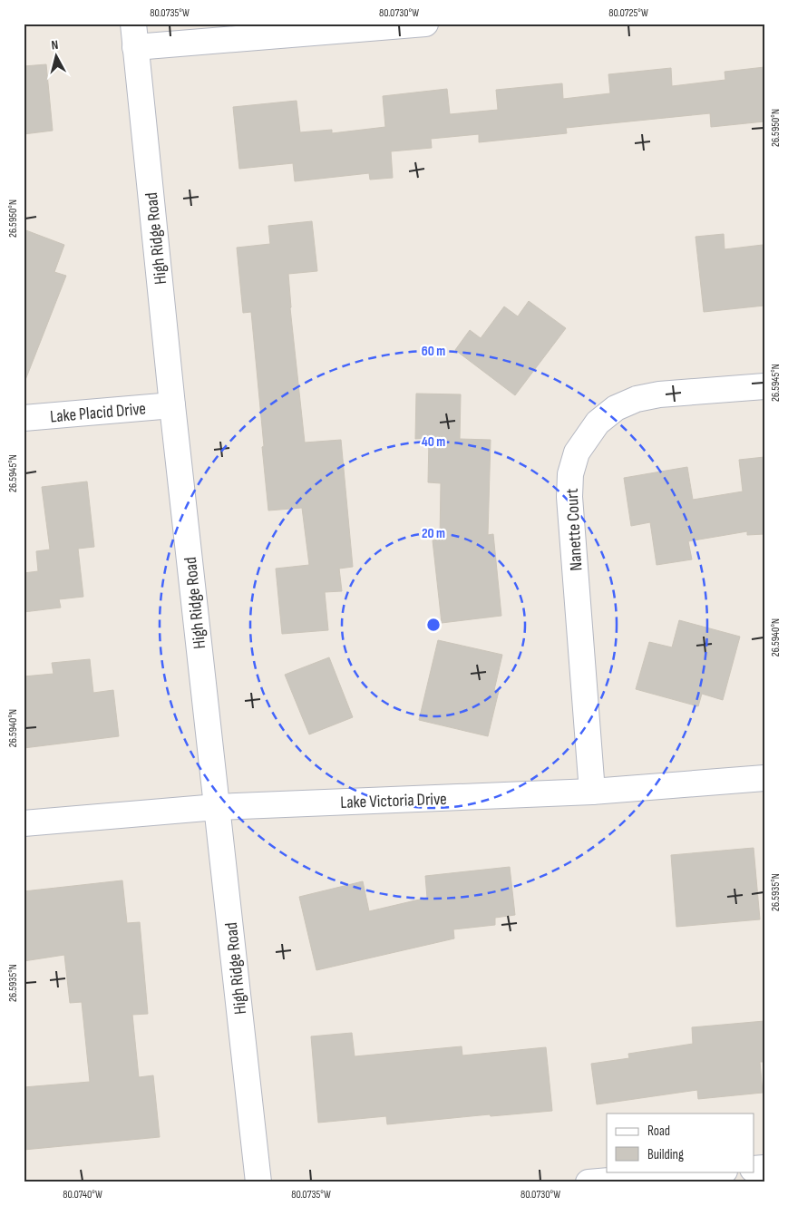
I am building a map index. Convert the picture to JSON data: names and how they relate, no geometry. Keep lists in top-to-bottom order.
{
  "streets": {
    "street": [
      "High Ridge Road",
      "Lake Placid Drive",
      "Nanette Court",
      "Lake Victoria Drive"
    ]
  },
  "crossings": [
    ["High Ridge Road", "Lake Placid Drive"],
    ["High Ridge Road", "Lake Victoria Drive"],
    ["Nanette Court", "Lake Victoria Drive"]
  ],
  "legend": ["Road", "Building"],
  "north": "top",
  "coordinates": [
    "80.0735°W",
    "80.0730°W",
    "80.0725°W",
    "26.5950°N",
    "26.5945°N",
    "26.5940°N",
    "26.5935°N",
    "80.0740°W"
  ],
  "rings": ["60 m", "40 m", "20 m"]
}
